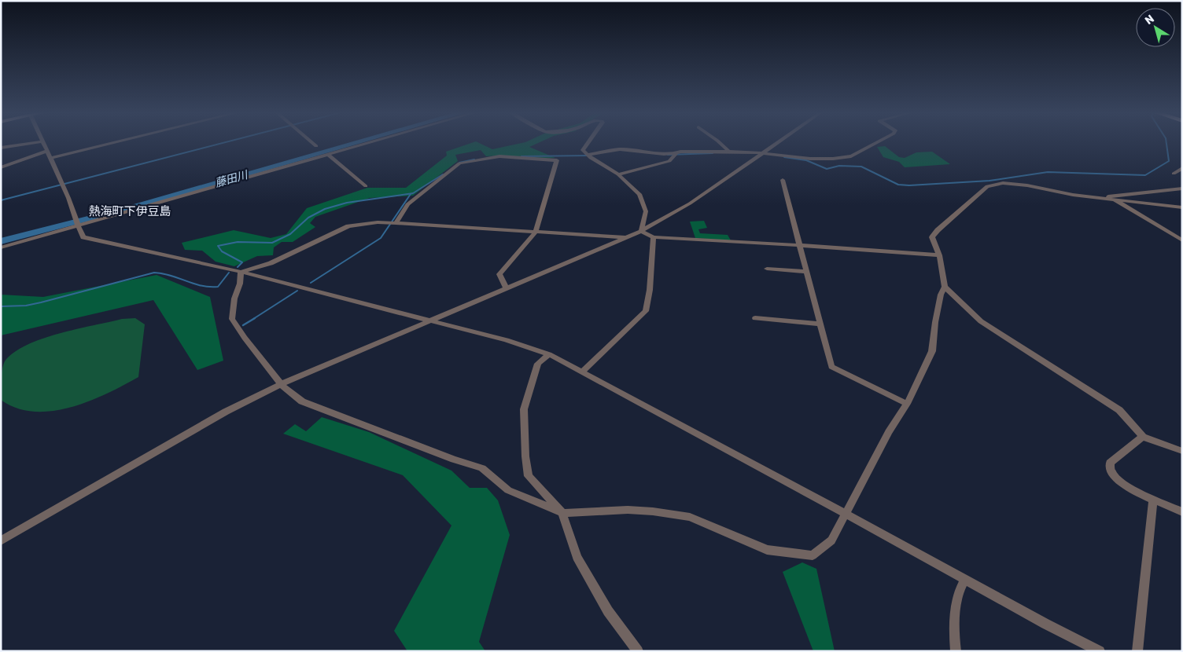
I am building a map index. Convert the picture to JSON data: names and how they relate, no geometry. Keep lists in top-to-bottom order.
{
  "districts": ["熱海町下伊豆島"],
  "water": ["藤田川"],
  "north": "top left"
}
